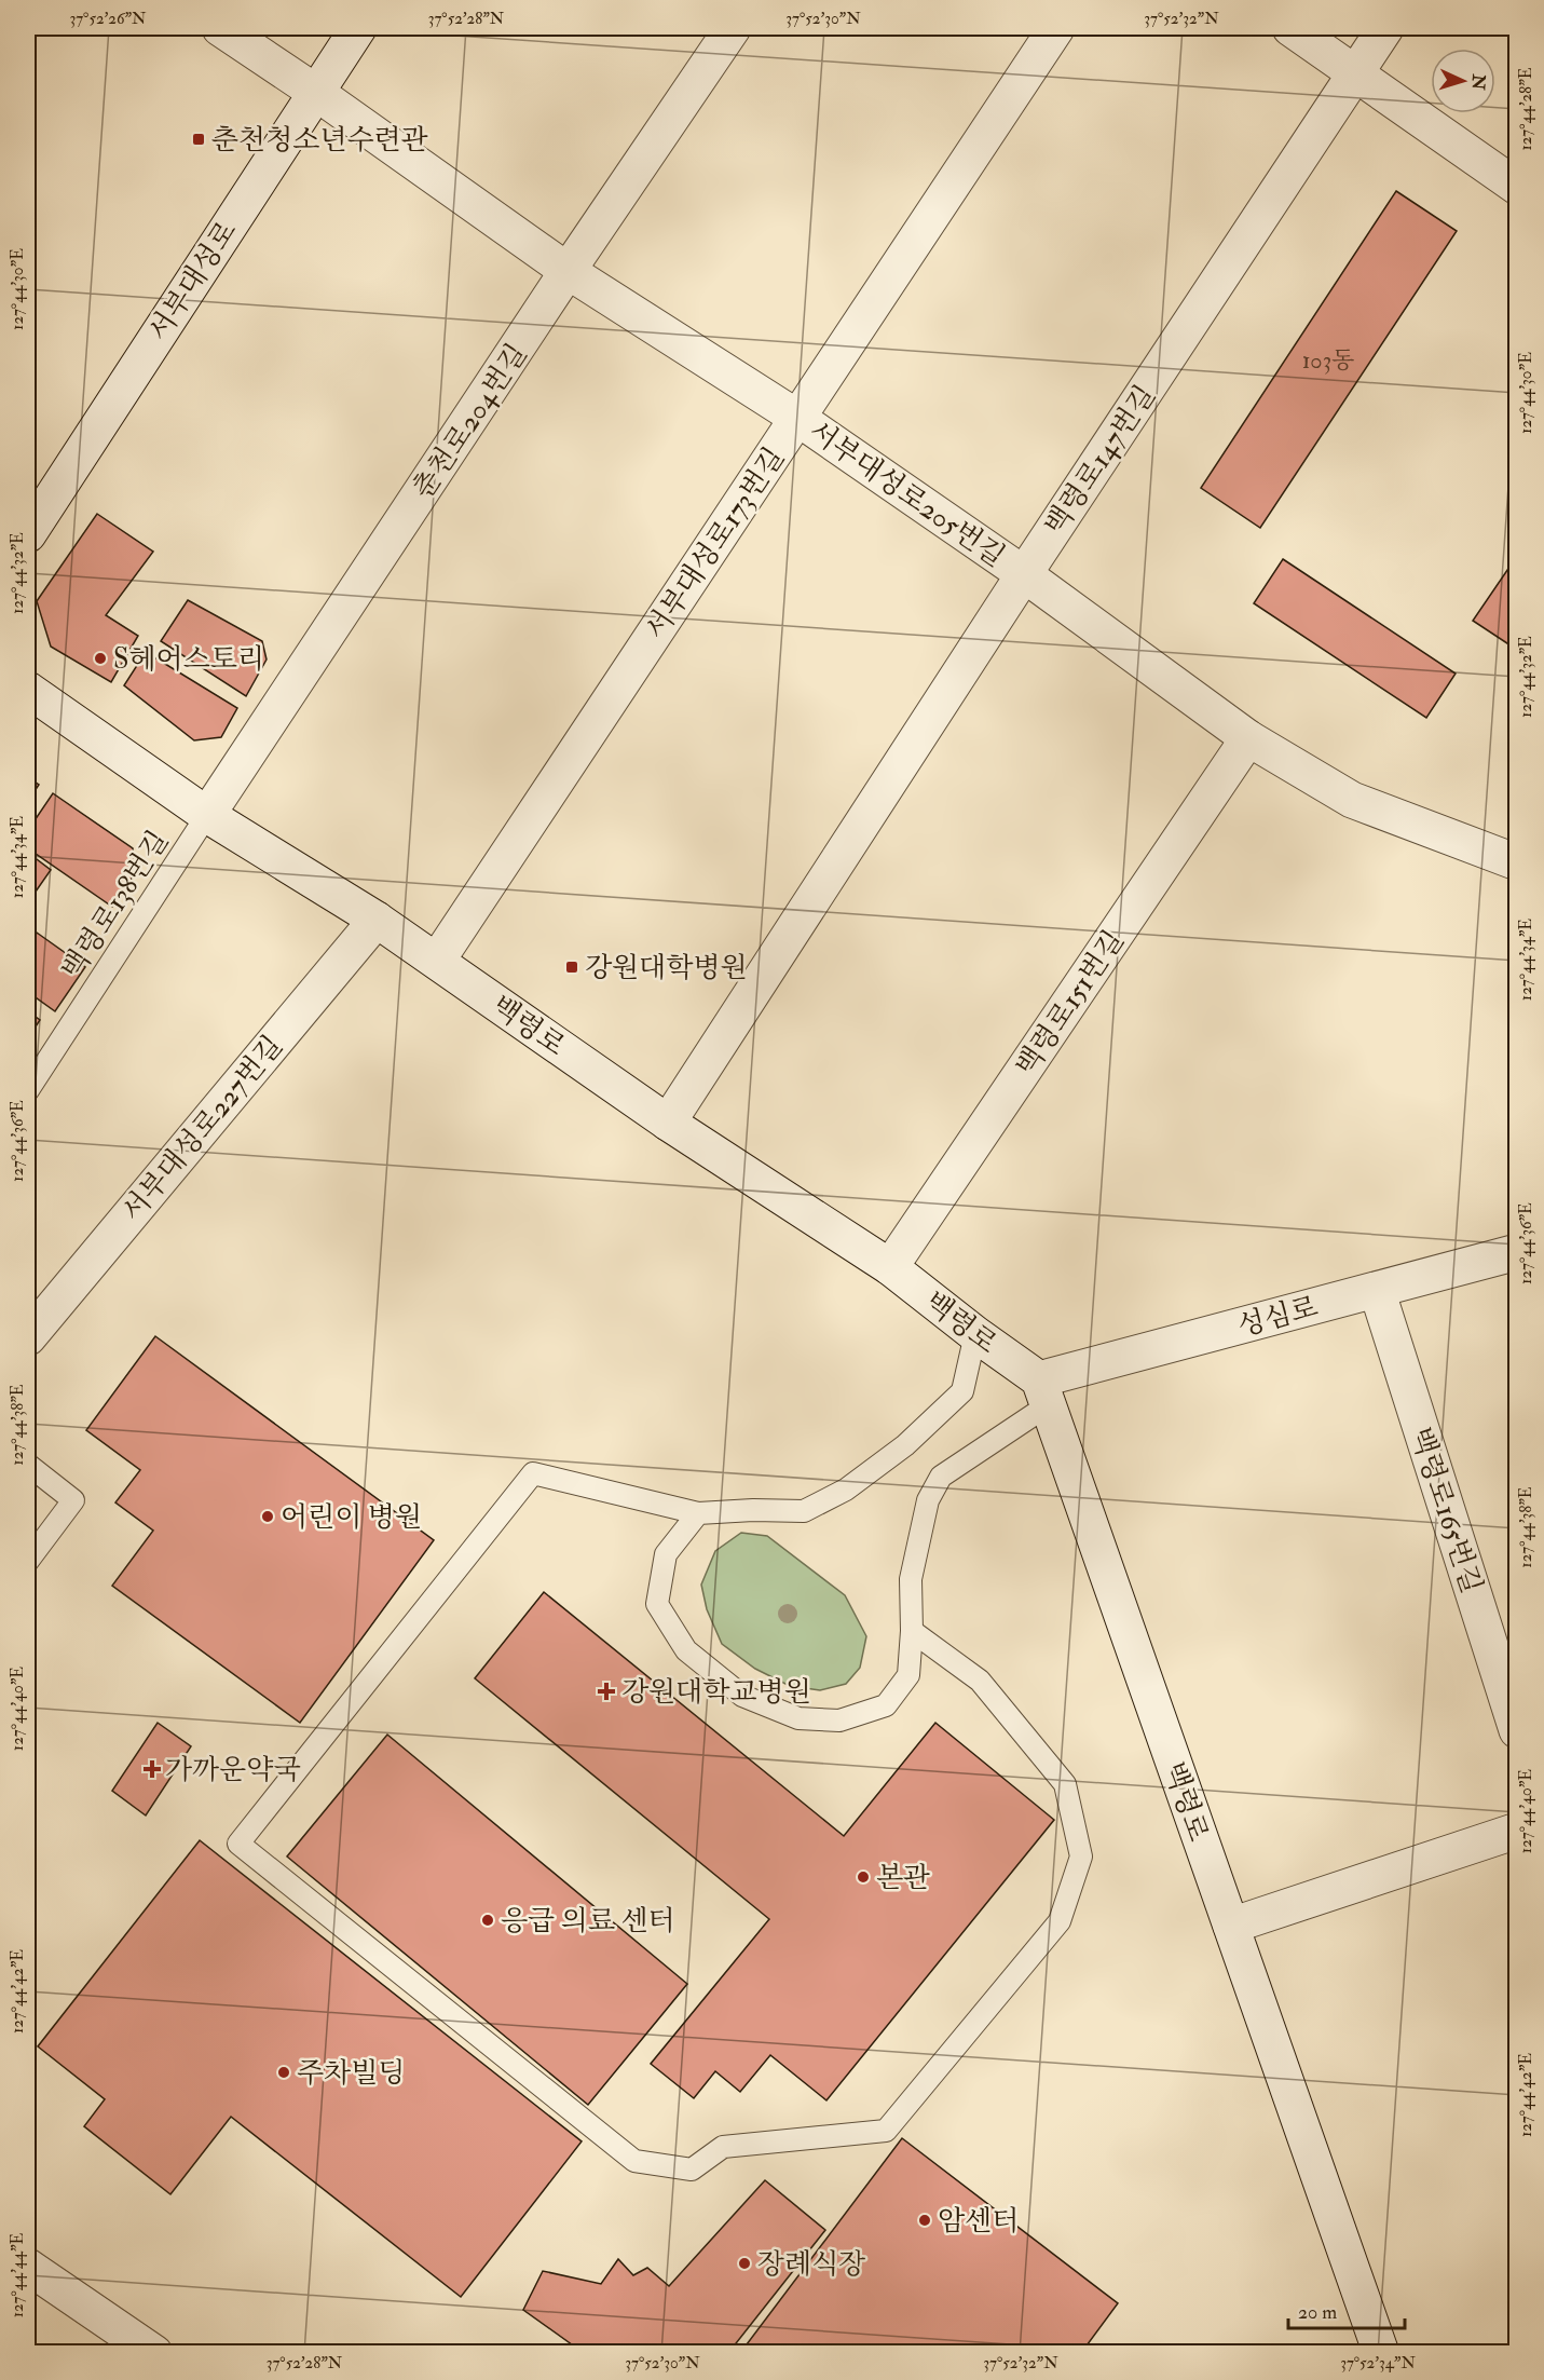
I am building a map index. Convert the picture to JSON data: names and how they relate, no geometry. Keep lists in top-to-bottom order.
{
  "streets": {
    "street": [
      "서부대성로",
      "춘천로204번길",
      "백령로147번길",
      "서부대성로205번길",
      "서부대성로173번길",
      "백령로151번길",
      "백령로",
      "서부대성로227번길",
      "성심로",
      "백령로165번길"
    ],
    "lane": ["백령로138번길"]
  },
  "crossings": [
    ["서부대성로", "서부대성로205번길"],
    ["춘천로204번길", "서부대성로205번길"],
    ["춘천로204번길", "백령로138번길"],
    ["춘천로204번길", "백령로"],
    ["백령로147번길", "서부대성로205번길"],
    ["백령로147번길", "백령로"],
    ["서부대성로205번길", "서부대성로173번길"],
    ["서부대성로205번길", "백령로151번길"],
    ["서부대성로173번길", "백령로"],
    ["백령로138번길", "백령로"],
    ["백령로151번길", "백령로"],
    ["백령로", "서부대성로227번길"],
    ["백령로", "성심로"],
    ["성심로", "백령로165번길"]
  ],
  "places": {
    "transit": ["춘천청소년수련관", "강원대학병원"],
    "other": [
      "S헤어스토리",
      "어린이 병원",
      "본관",
      "응급 의료 센터",
      "주차빌딩",
      "암센터",
      "장례식장"
    ],
    "health": ["강원대학교병원", "가까운약국"]
  },
  "house_numbers": ["103동"],
  "scale_bar": "20 m",
  "north": "right",
  "coordinates": [
    "37°52'26\"N",
    "37°52'28\"N",
    "37°52'30\"N",
    "37°52'32\"N",
    "127°44'28\"E",
    "127°44'30\"E",
    "127°44'32\"E",
    "127°44'34\"E",
    "127°44'36\"E",
    "127°44'38\"E",
    "127°44'40\"E",
    "127°44'42\"E",
    "127°44'44\"E",
    "37°52'34\"N"
  ]
}
